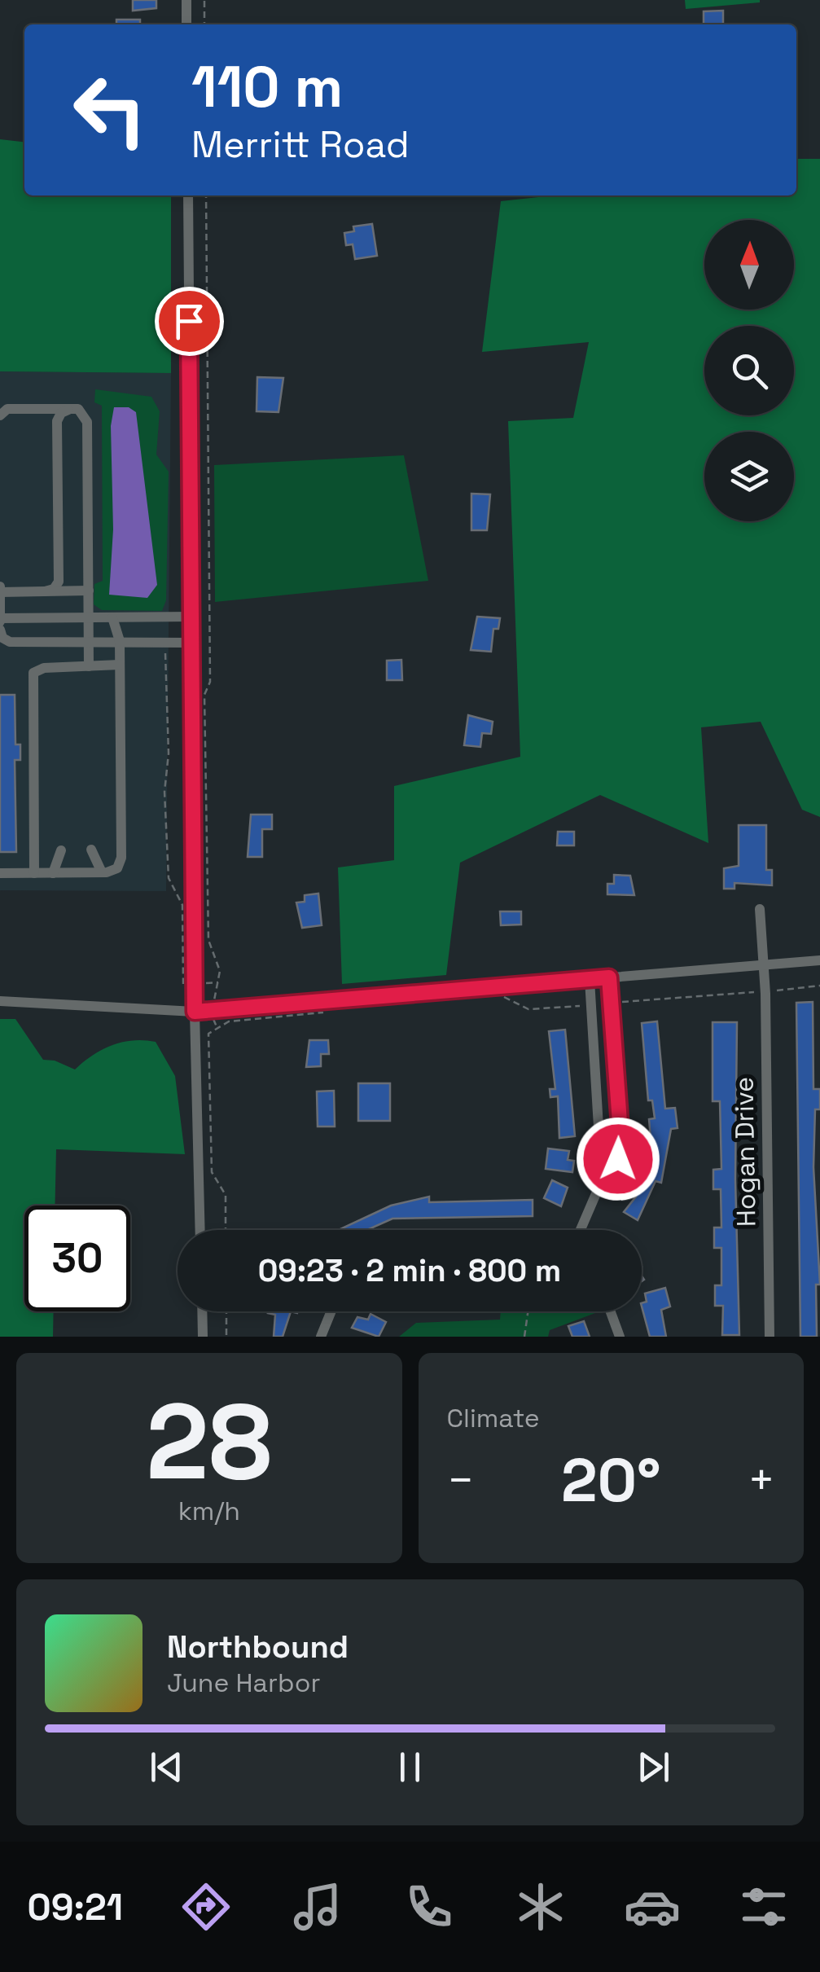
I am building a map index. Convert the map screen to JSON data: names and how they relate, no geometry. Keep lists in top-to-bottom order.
{
  "streets": {
    "street": ["Hogan Drive"]
  },
  "north": "top",
  "page": {
    "turn": ["110 m", "Merritt Road"],
    "limit": "30",
    "trip": "09:23 · 2 min · 800 m",
    "tile": [
      ["28", "km/h"],
      "Climate"
    ],
    "heat": ["−", "20°", "+"],
    "song": ["Northbound", "June Harbor"],
    "tabs": "09:21"
  }
}
